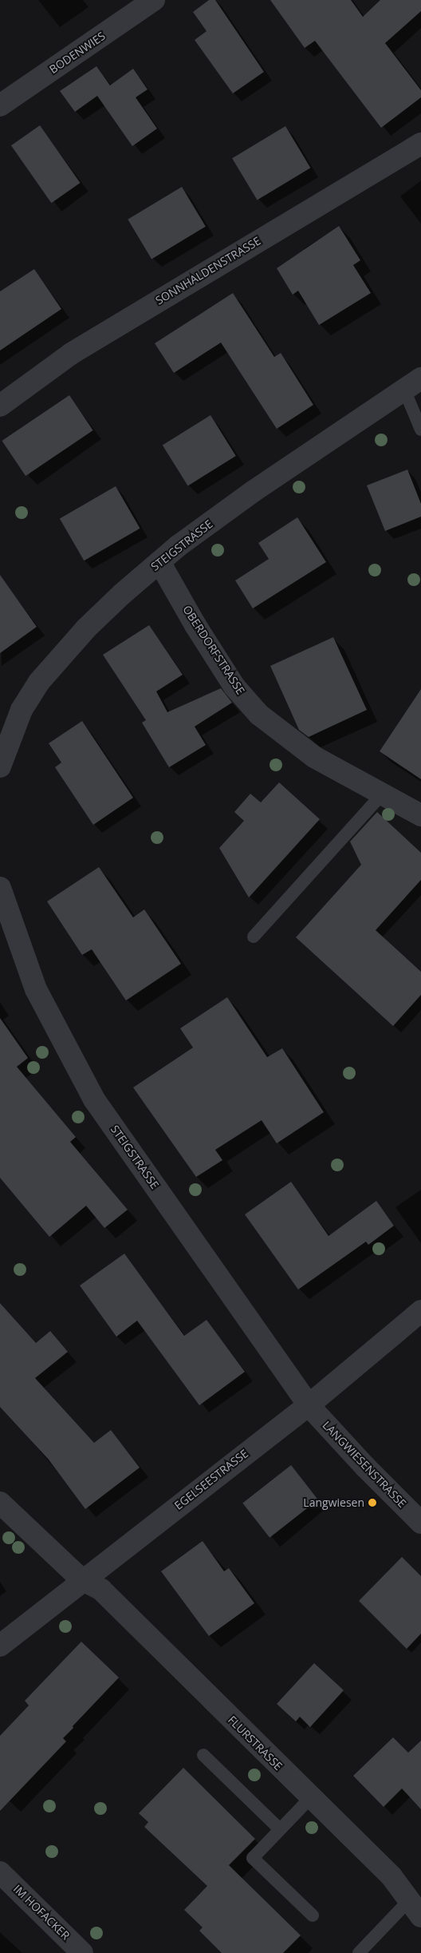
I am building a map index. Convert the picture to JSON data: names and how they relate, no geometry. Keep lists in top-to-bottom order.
{
  "streets": {
    "street": [
      "BODENWIES",
      "SONNHALDENSTRASSE",
      "STEIGSTRASSE",
      "OBERDORFSTRASSE",
      "LANGWIESENSTRASSE",
      "EGELSEESTRASSE",
      "FLURSTRASSE",
      "IM HOFACKER"
    ]
  },
  "crossings": [
    ["STEIGSTRASSE", "OBERDORFSTRASSE"],
    ["STEIGSTRASSE", "LANGWIESENSTRASSE"],
    ["STEIGSTRASSE", "EGELSEESTRASSE"],
    ["LANGWIESENSTRASSE", "EGELSEESTRASSE"],
    ["EGELSEESTRASSE", "FLURSTRASSE"]
  ],
  "places": ["Langwiesen"]
}
